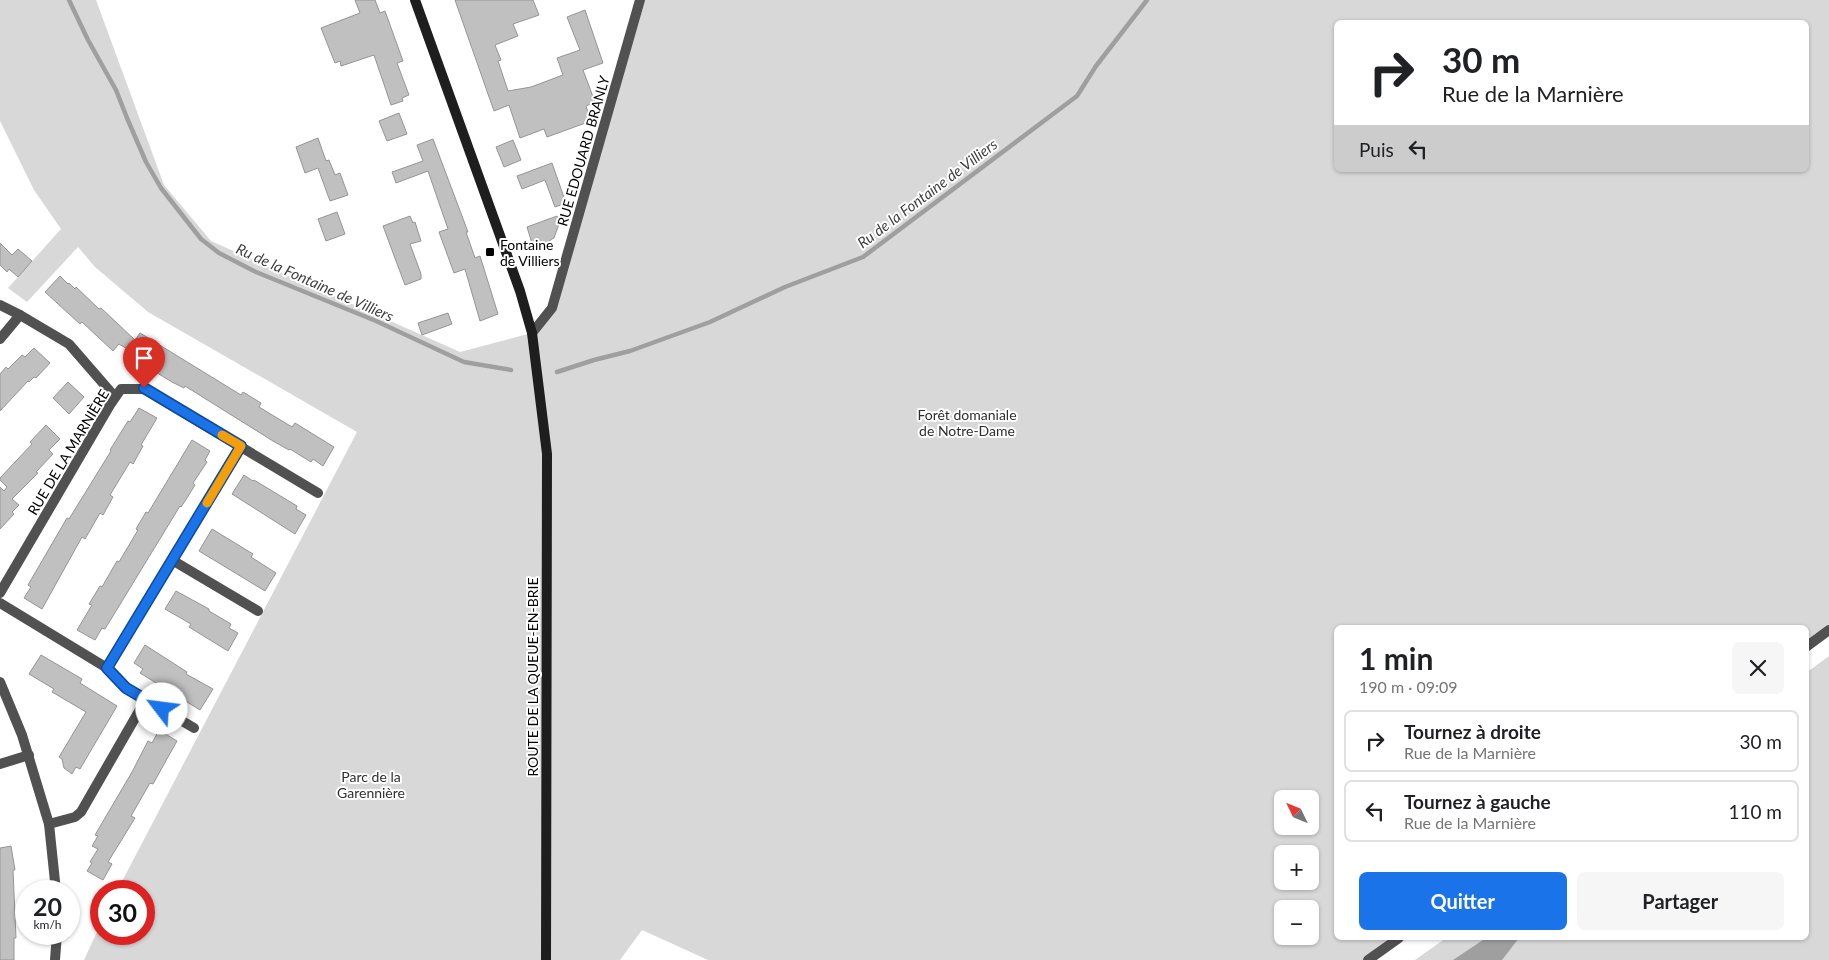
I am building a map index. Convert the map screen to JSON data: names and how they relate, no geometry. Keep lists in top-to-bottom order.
{
  "streets": {
    "main road": ["ROUTE DE LA QUEUE-EN-BRIE"],
    "street": ["RUE EDOUARD BRANLY", "RUE DE LA MARNIÈRE"]
  },
  "crossings": [
    ["RUE EDOUARD BRANLY", "ROUTE DE LA QUEUE-EN-BRIE"]
  ],
  "water": ["Ru de la Fontaine de Villiers"],
  "parks": ["Forêt domaniale de Notre-Dame", "Parc de la Garennière"],
  "places": {
    "transit": ["Fontaine de Villiers"]
  },
  "north": "top left",
  "page": {
    "turn": ["30 m", "Rue de la Marnière"],
    "then": "Puis",
    "heading": ["1 min", "190 m · 09:09"],
    "list": [
      {
        "name": "Tournez à droite",
        "note": "Rue de la Marnière",
        "value": "30 m"
      },
      {
        "name": "Tournez à gauche",
        "note": "Rue de la Marnière",
        "value": "110 m"
      }
    ],
    "map_buttons": ["+", "−"],
    "buttons": ["Quitter", "Partager"],
    "speed": "20 km/h",
    "limit": "30"
  }
}
